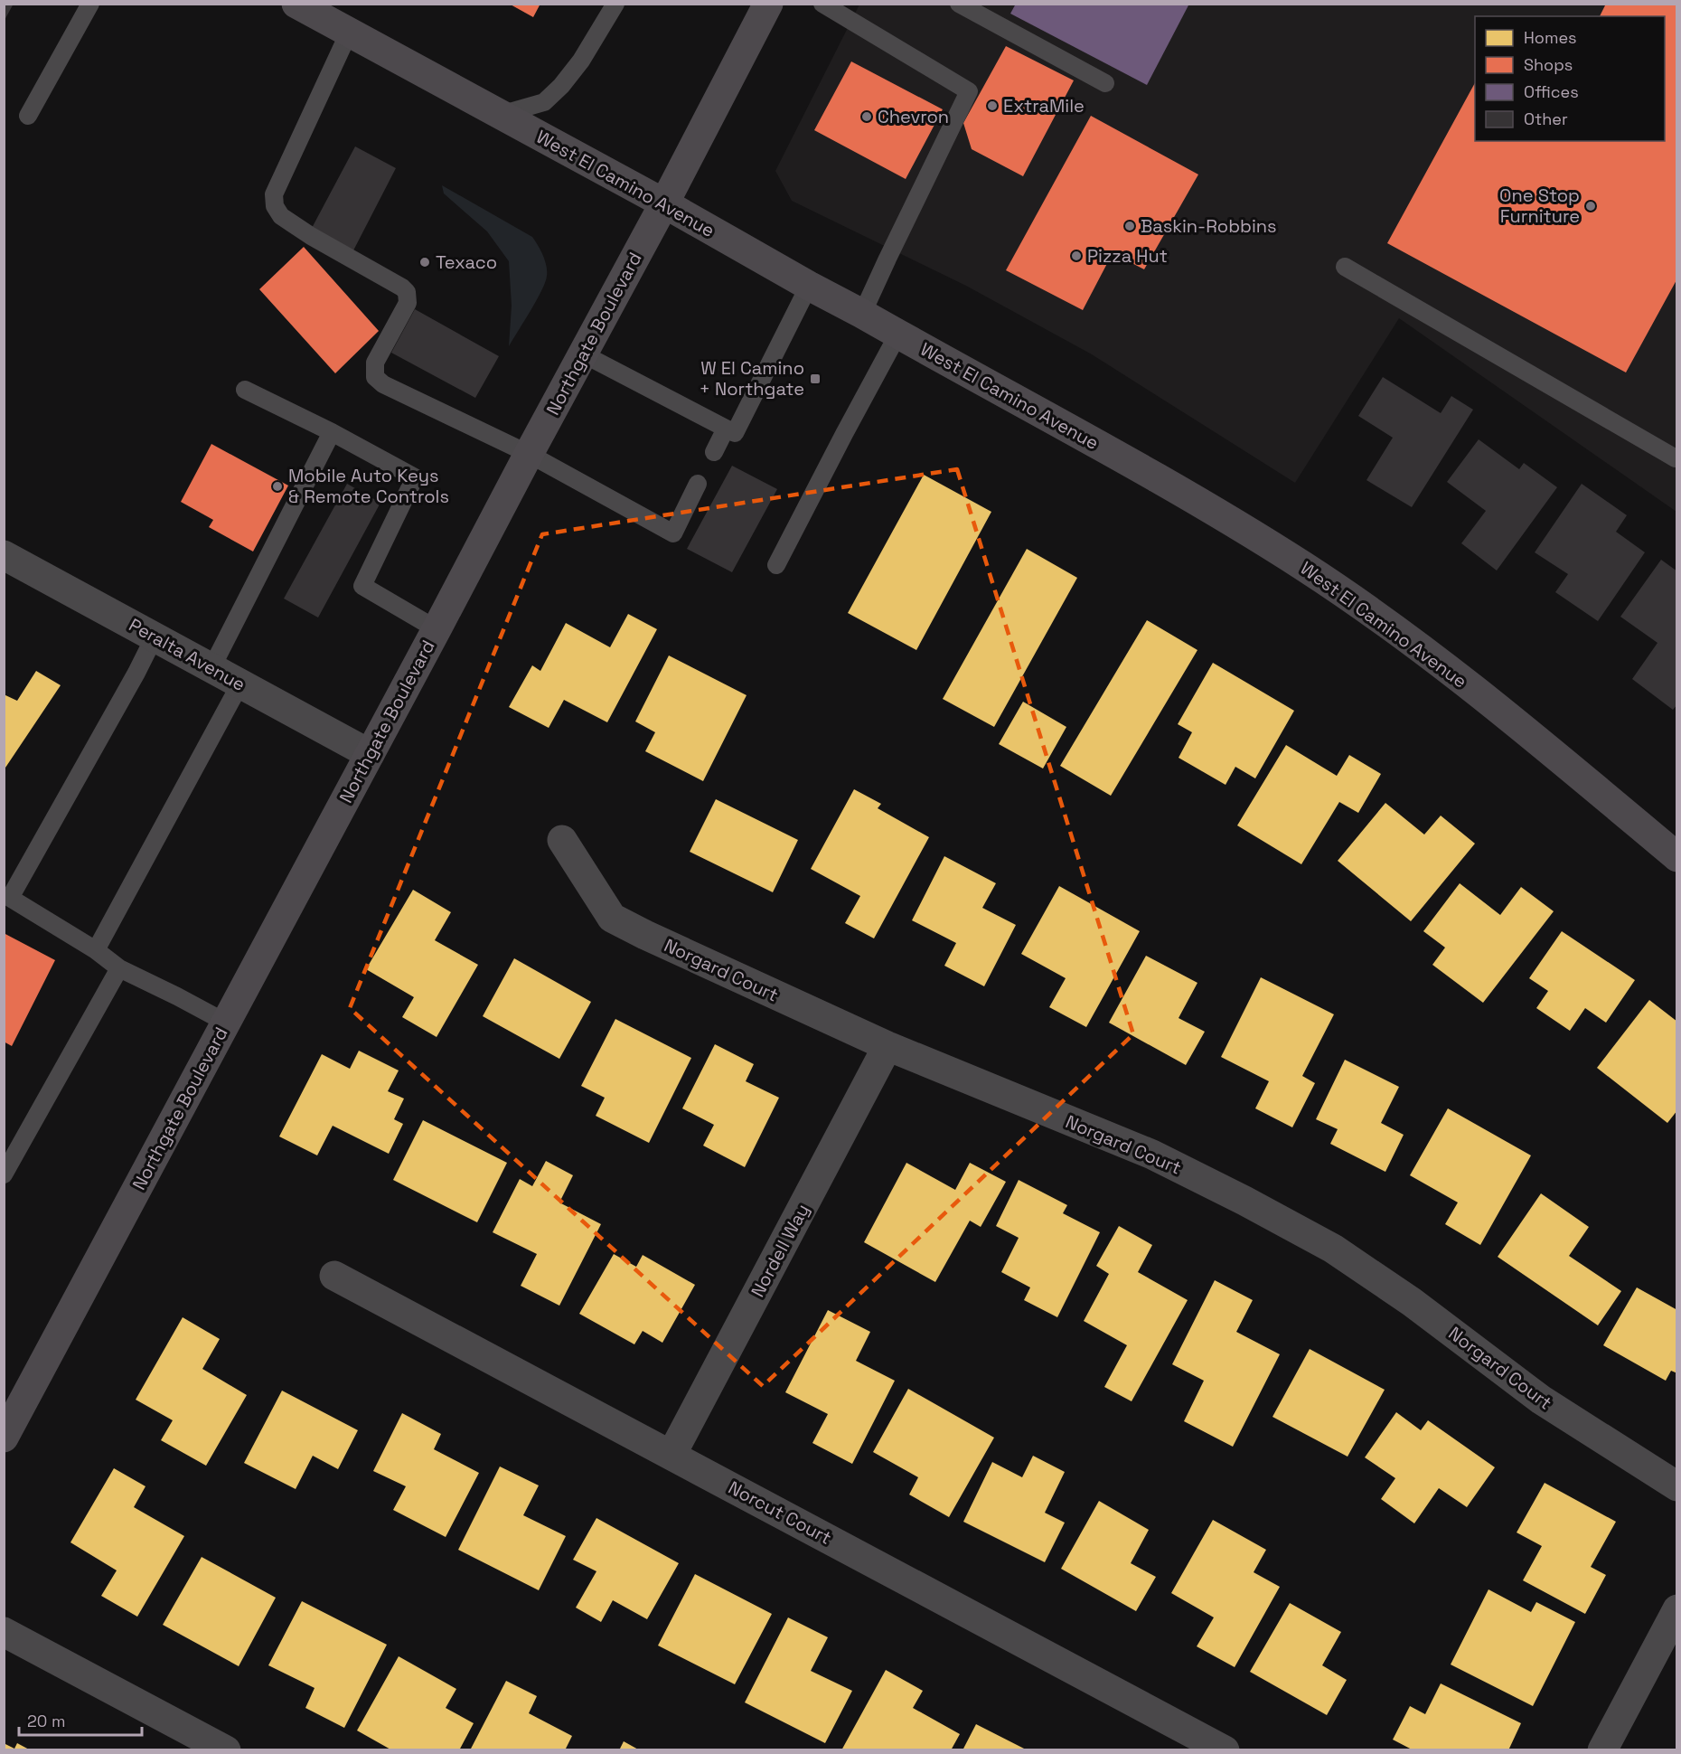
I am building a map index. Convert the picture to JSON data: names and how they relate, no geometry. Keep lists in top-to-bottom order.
{
  "streets": {
    "main road": ["West El Camino Avenue", "Northgate Boulevard"],
    "street": [
      "Peralta Avenue",
      "Norgard Court",
      "Nordell Way",
      "Norcut Court"
    ]
  },
  "crossings": [
    ["West El Camino Avenue", "Northgate Boulevard"],
    ["Northgate Boulevard", "Peralta Avenue"],
    ["Norgard Court", "Nordell Way"],
    ["Nordell Way", "Norcut Court"]
  ],
  "places": {
    "other": [
      "ExtraMile",
      "Chevron",
      "One Stop Furniture",
      "Baskin-Robbins",
      "Pizza Hut",
      "Texaco",
      "Mobile Auto Keys & Remote Controls"
    ],
    "transit": ["W El Camino + Northgate"]
  },
  "legend": [
    "Homes",
    "Shops",
    "Offices",
    "Other"
  ],
  "scale_bar": "20 m"
}
